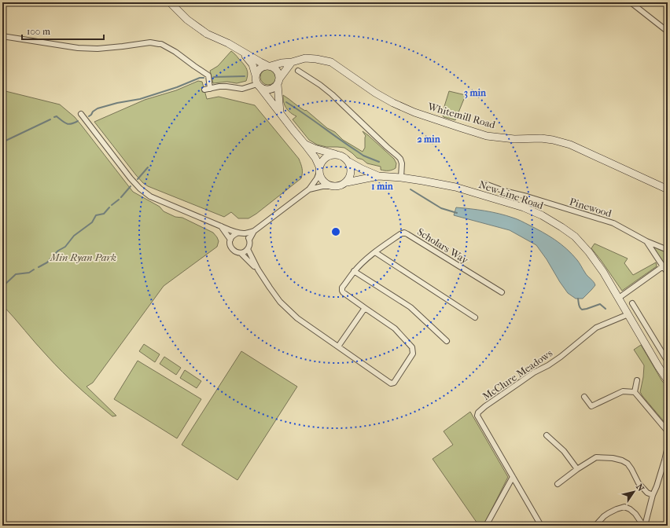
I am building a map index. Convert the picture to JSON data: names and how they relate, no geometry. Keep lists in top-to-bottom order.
{
  "streets": {
    "main road": ["Whitemill Road", "New Line Road"],
    "street": ["Pinewood", "Scholars Way", "McClure Meadows"]
  },
  "crossings": [
    ["New Line Road", "McClure Meadows"]
  ],
  "parks": ["Min Ryan Park"],
  "scale_bar": "100 m",
  "north": "top right",
  "rings": ["3 min", "2 min", "1 min"]
}
